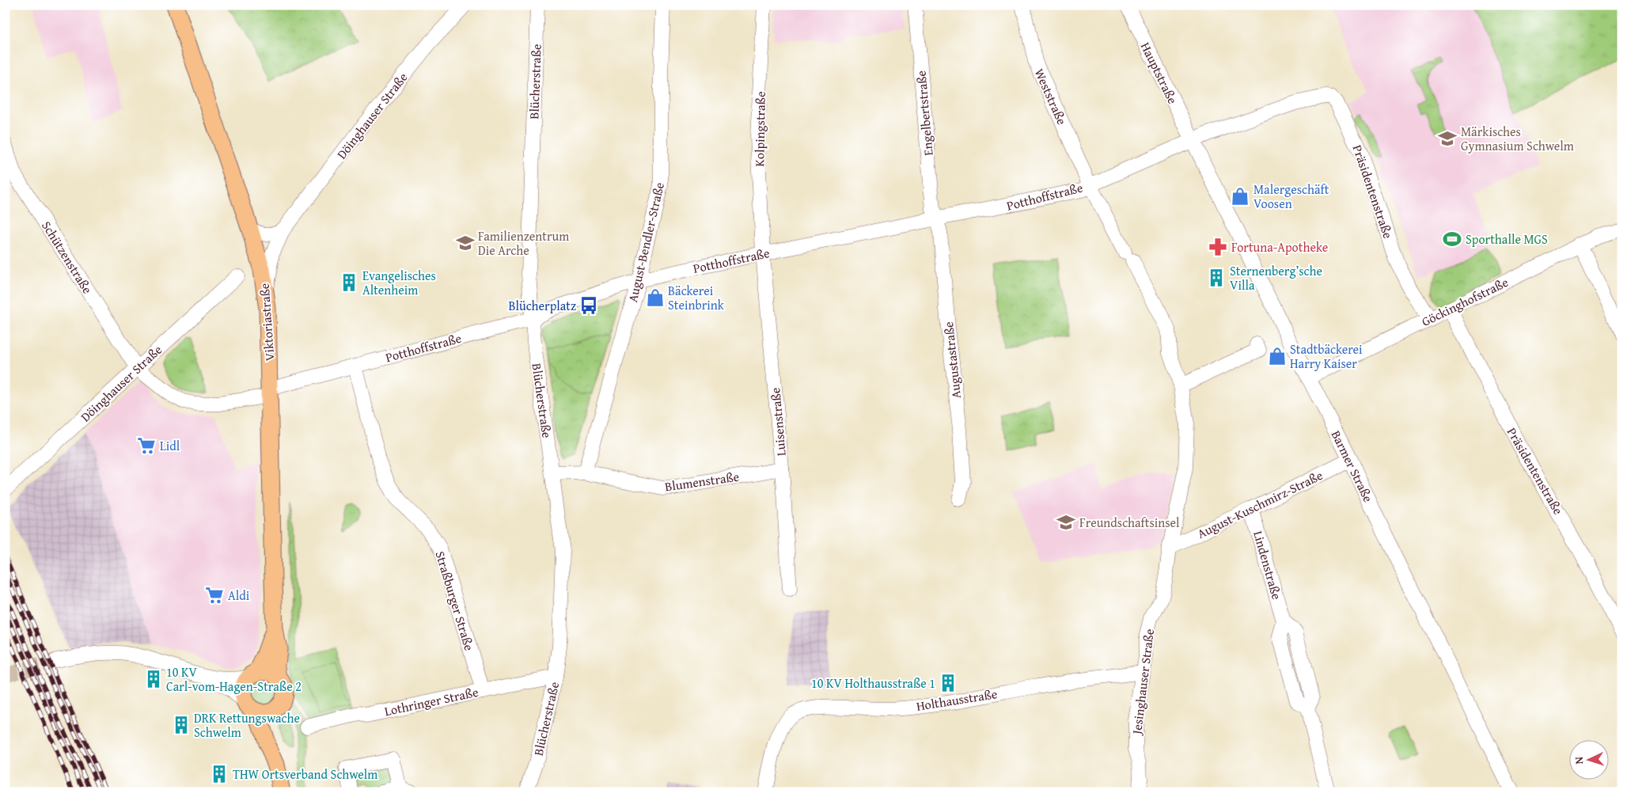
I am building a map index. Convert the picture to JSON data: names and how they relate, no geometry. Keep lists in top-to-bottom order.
{
  "streets": {
    "main road": ["Viktoriastraße"],
    "street": [
      "Hauptstraße",
      "Blücherstraße",
      "Weststraße",
      "Engelbertstraße",
      "Döinghauser Straße",
      "Kolpingstraße",
      "Präsidentenstraße",
      "Potthoffstraße",
      "August-Bendler-Straße",
      "Schützenstraße",
      "Göckinghofstraße",
      "Augustastraße",
      "Luisenstraße",
      "Barmer Straße",
      "Blumenstraße",
      "August-Kuschmirz-Straße",
      "Lindenstraße",
      "Straßburger Straße",
      "Jesinghauser Straße",
      "Holthausstraße",
      "Lothringer Straße"
    ]
  },
  "crossings": [
    ["Hauptstraße", "Präsidentenstraße"],
    ["Hauptstraße", "Potthoffstraße"],
    ["Hauptstraße", "Barmer Straße"],
    ["Blücherstraße", "Potthoffstraße"],
    ["Blücherstraße", "Blumenstraße"],
    ["Blücherstraße", "Lothringer Straße"],
    ["Weststraße", "Potthoffstraße"],
    ["Weststraße", "Jesinghauser Straße"],
    ["Engelbertstraße", "Potthoffstraße"],
    ["Engelbertstraße", "Augustastraße"],
    ["Döinghauser Straße", "Potthoffstraße"],
    ["Döinghauser Straße", "Schützenstraße"],
    ["Döinghauser Straße", "Viktoriastraße"],
    ["Kolpingstraße", "Potthoffstraße"],
    ["Kolpingstraße", "Luisenstraße"],
    ["Präsidentenstraße", "Potthoffstraße"],
    ["Präsidentenstraße", "Göckinghofstraße"],
    ["Präsidentenstraße", "Barmer Straße"],
    ["Potthoffstraße", "August-Bendler-Straße"],
    ["Potthoffstraße", "Schützenstraße"],
    ["Potthoffstraße", "Viktoriastraße"],
    ["Potthoffstraße", "Augustastraße"],
    ["Potthoffstraße", "Luisenstraße"],
    ["Potthoffstraße", "Barmer Straße"],
    ["Potthoffstraße", "Straßburger Straße"],
    ["Potthoffstraße", "Jesinghauser Straße"],
    ["August-Bendler-Straße", "Blumenstraße"],
    ["Göckinghofstraße", "Barmer Straße"],
    ["Luisenstraße", "Blumenstraße"],
    ["Barmer Straße", "August-Kuschmirz-Straße"],
    ["August-Kuschmirz-Straße", "Lindenstraße"],
    ["August-Kuschmirz-Straße", "Jesinghauser Straße"],
    ["Straßburger Straße", "Lothringer Straße"],
    ["Jesinghauser Straße", "Holthausstraße"]
  ],
  "places": {
    "school or university": ["Märkisches Gymnasium Schwelm", "Familienzentrum Die Arche", "Freundschaftsinsel"],
    "shop": ["Malergeschäft Voosen", "Bäckerei Steinbrink", "Stadtbäckerei Harry Kaiser"],
    "sports": ["Sporthalle MGS"],
    "pharmacy": ["Fortuna-Apotheke"],
    "building": [
      "Sternenberg’sche Villa",
      "Evangelisches Altenheim",
      "10 KV Carl-vom-Hagen-Straße 2",
      "10 KV Holthausstraße 1",
      "DRK Rettungswache Schwelm",
      "THW Ortsverband Schwelm"
    ],
    "bus stop": ["Blücherplatz"],
    "supermarket": ["Lidl", "Aldi"]
  },
  "north": "left"
}
